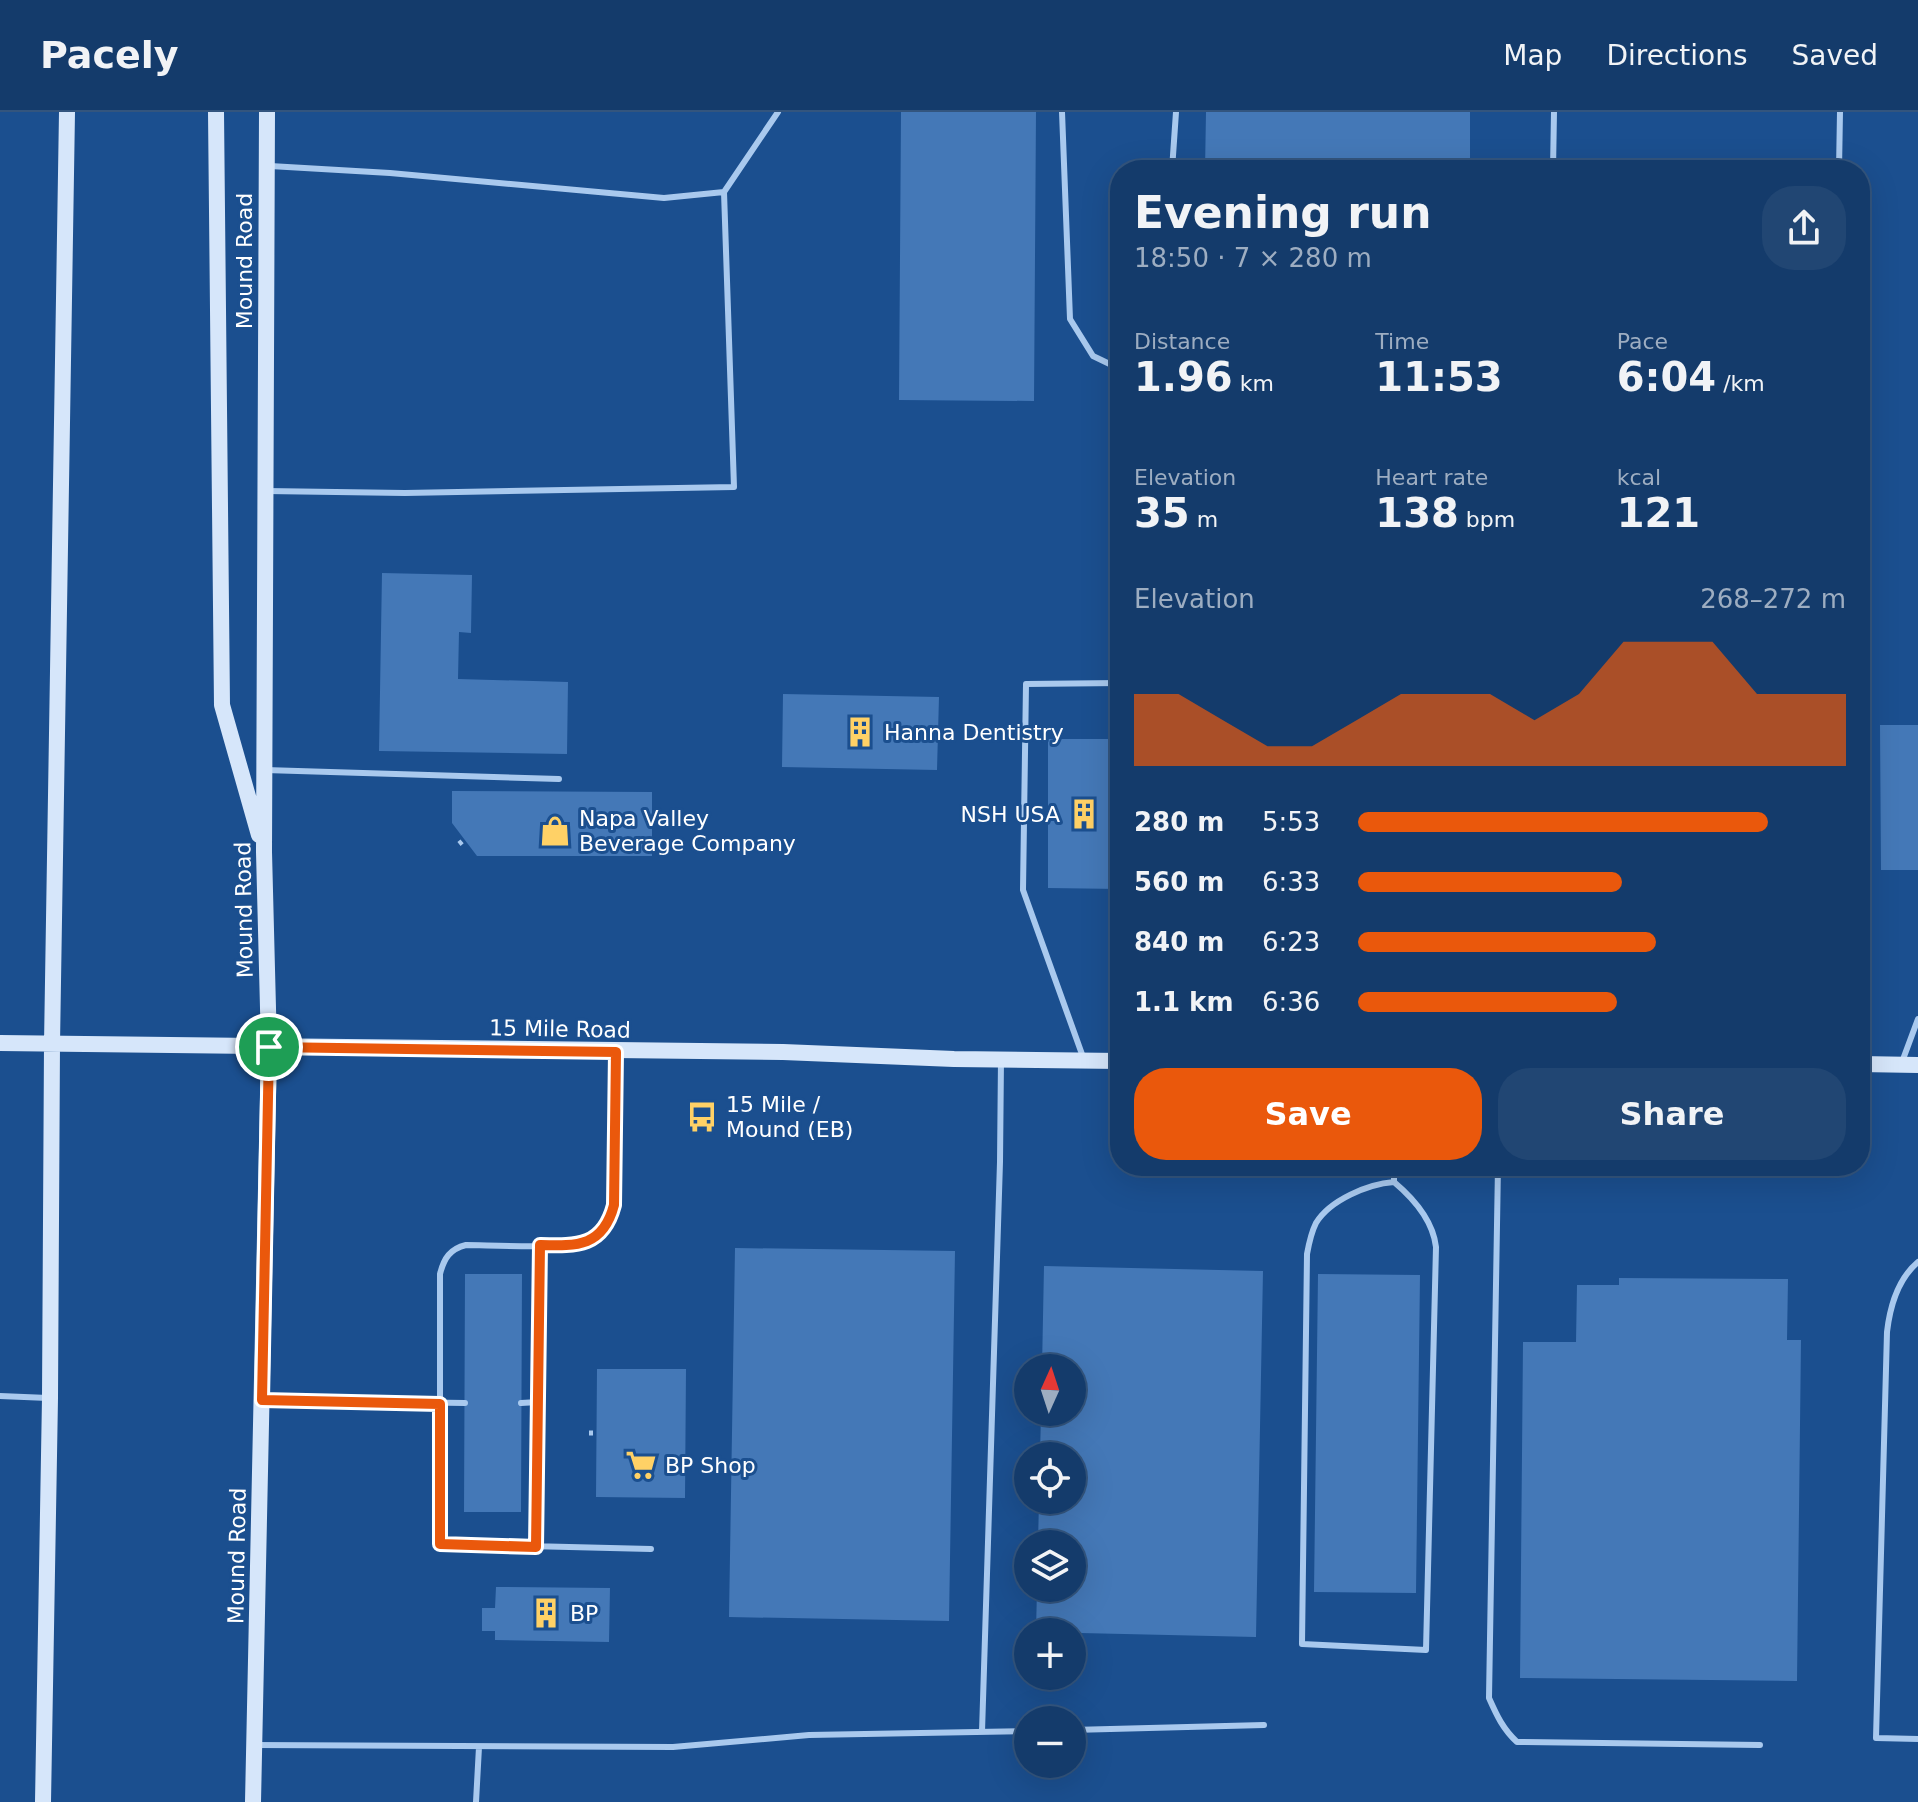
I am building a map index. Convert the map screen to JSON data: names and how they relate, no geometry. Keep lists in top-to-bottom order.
{
  "streets": {
    "main road": ["Mound Road", "15 Mile Road"]
  },
  "crossings": [
    ["Mound Road", "15 Mile Road"]
  ],
  "places": {
    "building": ["Hanna Dentistry", "NSH USA", "BP"],
    "shop": ["Napa Valley Beverage Company"],
    "bus stop": ["15 Mile / Mound (EB)"],
    "supermarket": ["BP Shop"]
  },
  "north": "top",
  "page": {
    "header": "Pacely",
    "nav": ["Map", "Directions", "Saved"],
    "heading": ["Evening run", "18:50 · 7 × 280 m"],
    "stats": [
      ["Distance", "1.96 km"],
      ["Time", "11:53"],
      ["Pace", "6:04 /km"],
      ["Elevation", "35 m"],
      ["Heart rate", "138 bpm"],
      ["kcal", "121"]
    ],
    "chart": ["Elevation", "268–272 m"],
    "list": [
      {
        "name": "280 m",
        "note": "5:53"
      },
      {
        "name": "560 m",
        "note": "6:33"
      },
      {
        "name": "840 m",
        "note": "6:23"
      },
      {
        "name": "1.1 km",
        "note": "6:36"
      }
    ],
    "buttons": ["Save", "Share"],
    "map_buttons": ["+", "−"]
  }
}
